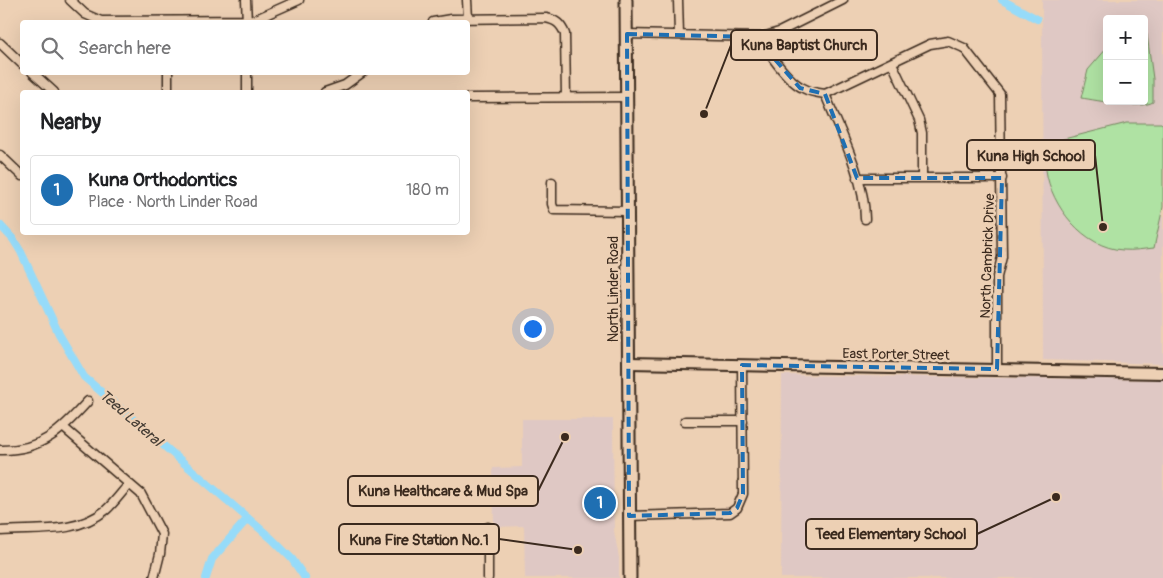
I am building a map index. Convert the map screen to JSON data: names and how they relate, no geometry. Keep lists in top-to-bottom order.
{
  "streets": {
    "main road": ["North Linder Road"],
    "street": ["North Cambrick Drive", "East Porter Street"]
  },
  "crossings": [
    ["North Cambrick Drive", "East Porter Street"],
    ["North Linder Road", "East Porter Street"]
  ],
  "water": ["Teed Lateral"],
  "places": [
    "Kuna Baptist Church",
    "Kuna High School",
    "Kuna Healthcare & Mud Spa",
    "Teed Elementary School",
    "Kuna Fire Station No.1"
  ],
  "page": {
    "map_buttons": ["+", "−"],
    "search": "Search here",
    "heading": "Nearby",
    "list": [
      {
        "mark": "1",
        "name": "Kuna Orthodontics",
        "note": "Place · North Linder Road",
        "value": "180 m"
      }
    ],
    "pins": "1"
  }
}
